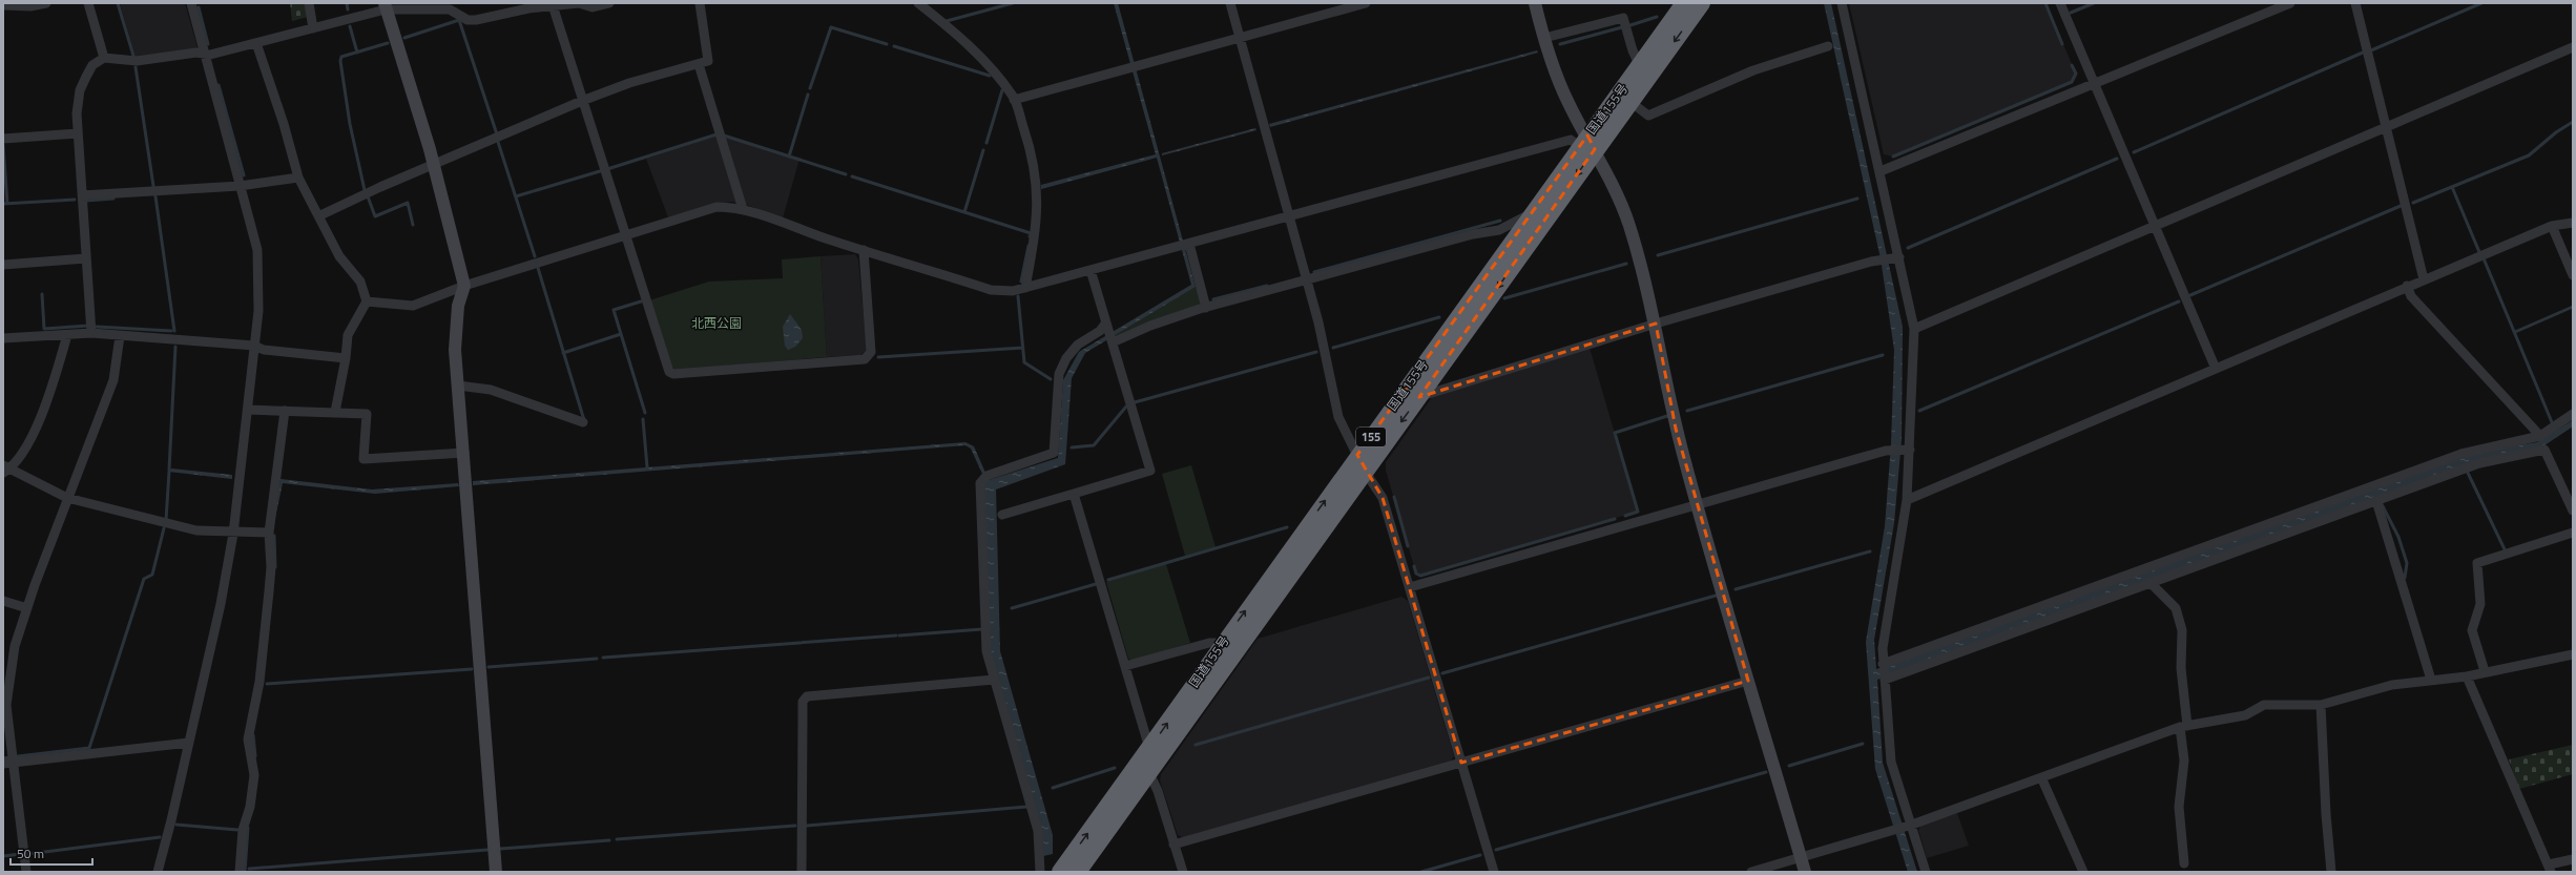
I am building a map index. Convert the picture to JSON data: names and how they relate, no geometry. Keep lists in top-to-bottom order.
{
  "streets": {
    "highway": ["国道155号", "155"]
  },
  "parks": ["北西公園"],
  "scale_bar": "50 m"
}
